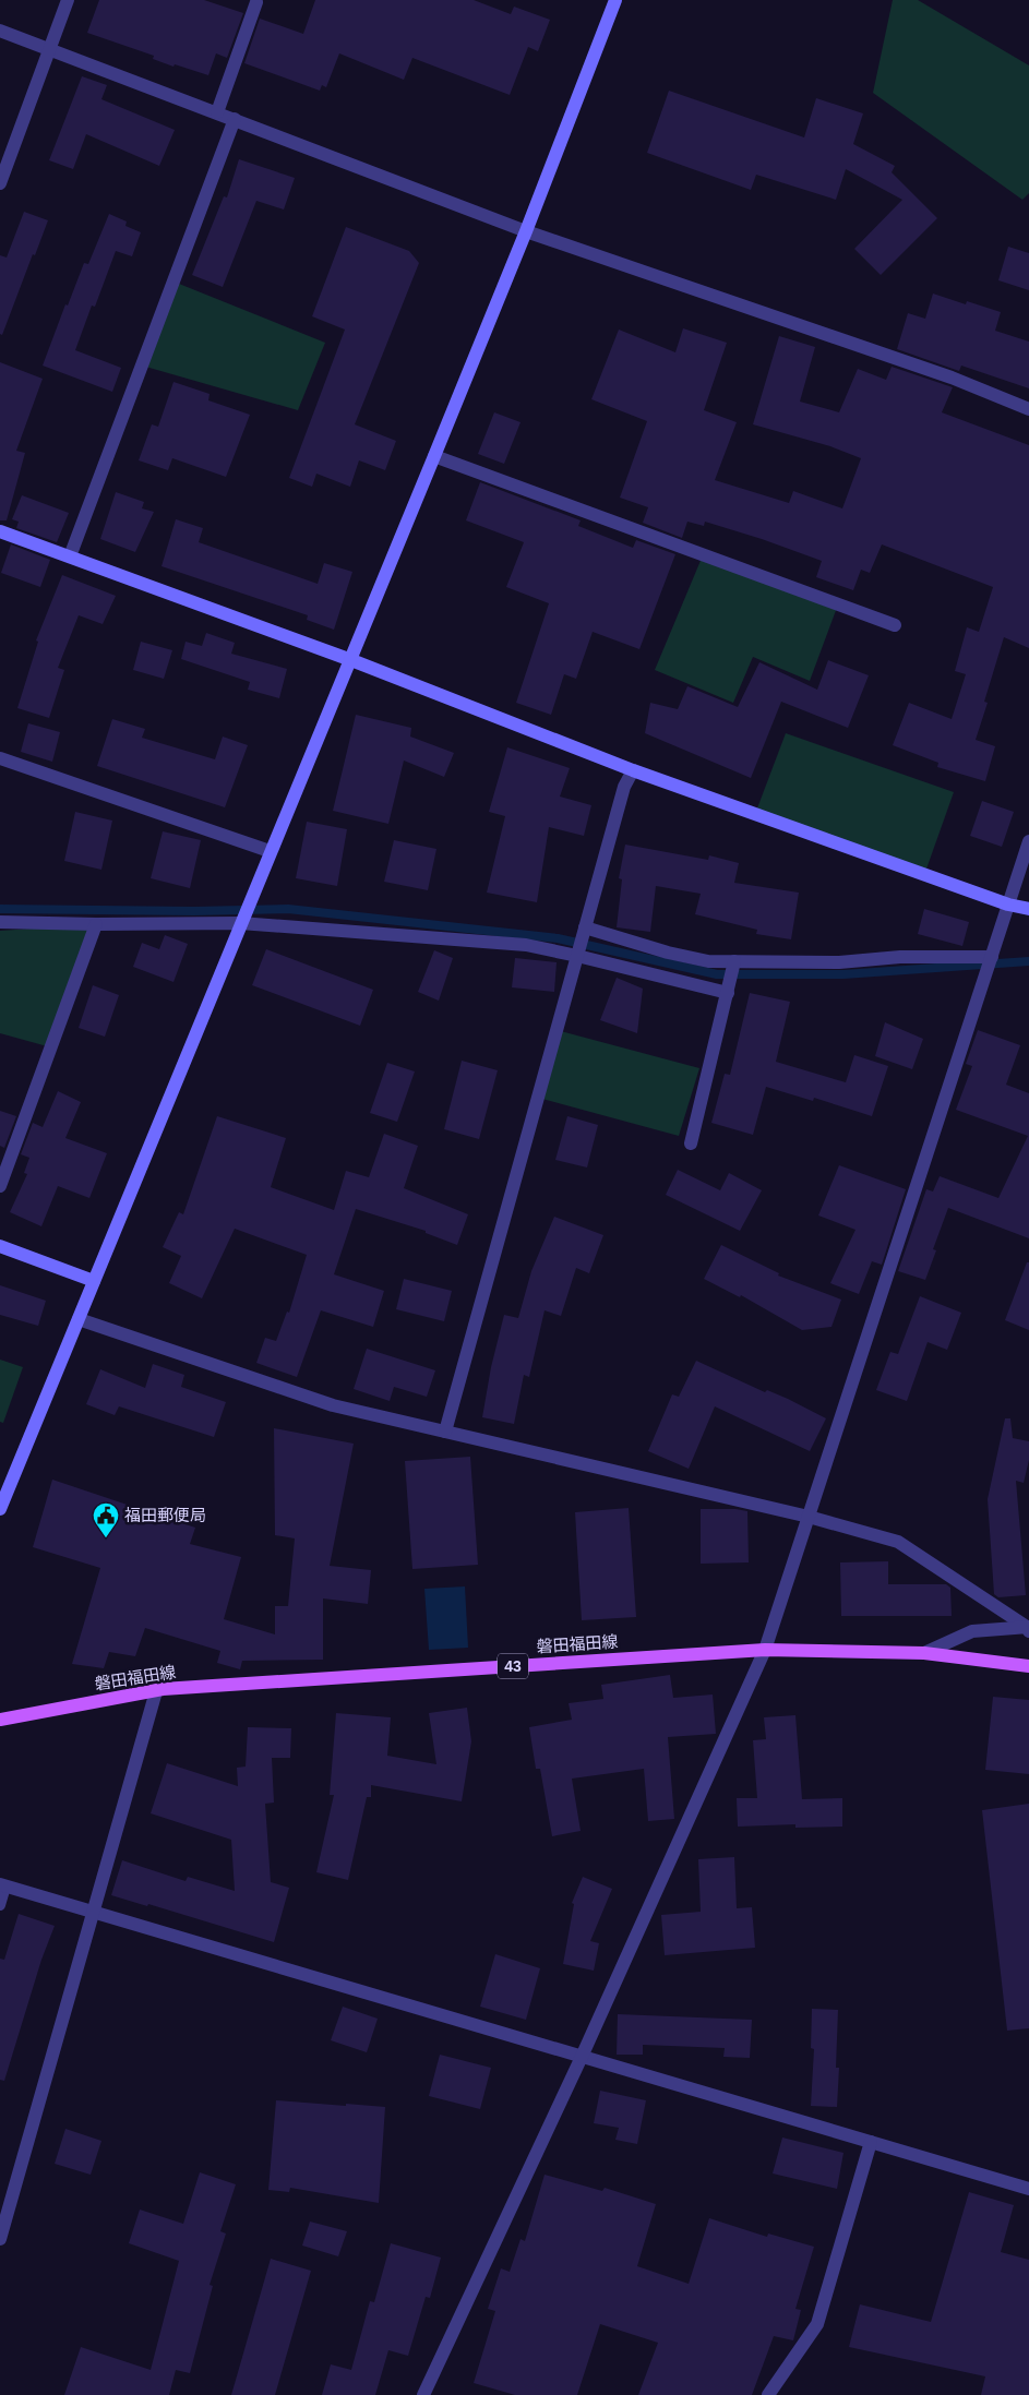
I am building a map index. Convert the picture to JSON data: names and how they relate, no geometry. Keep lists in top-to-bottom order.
{
  "streets": {
    "main road": ["磐田福田線", "43"]
  },
  "places": {
    "public building": ["福田郵便局"]
  }
}
